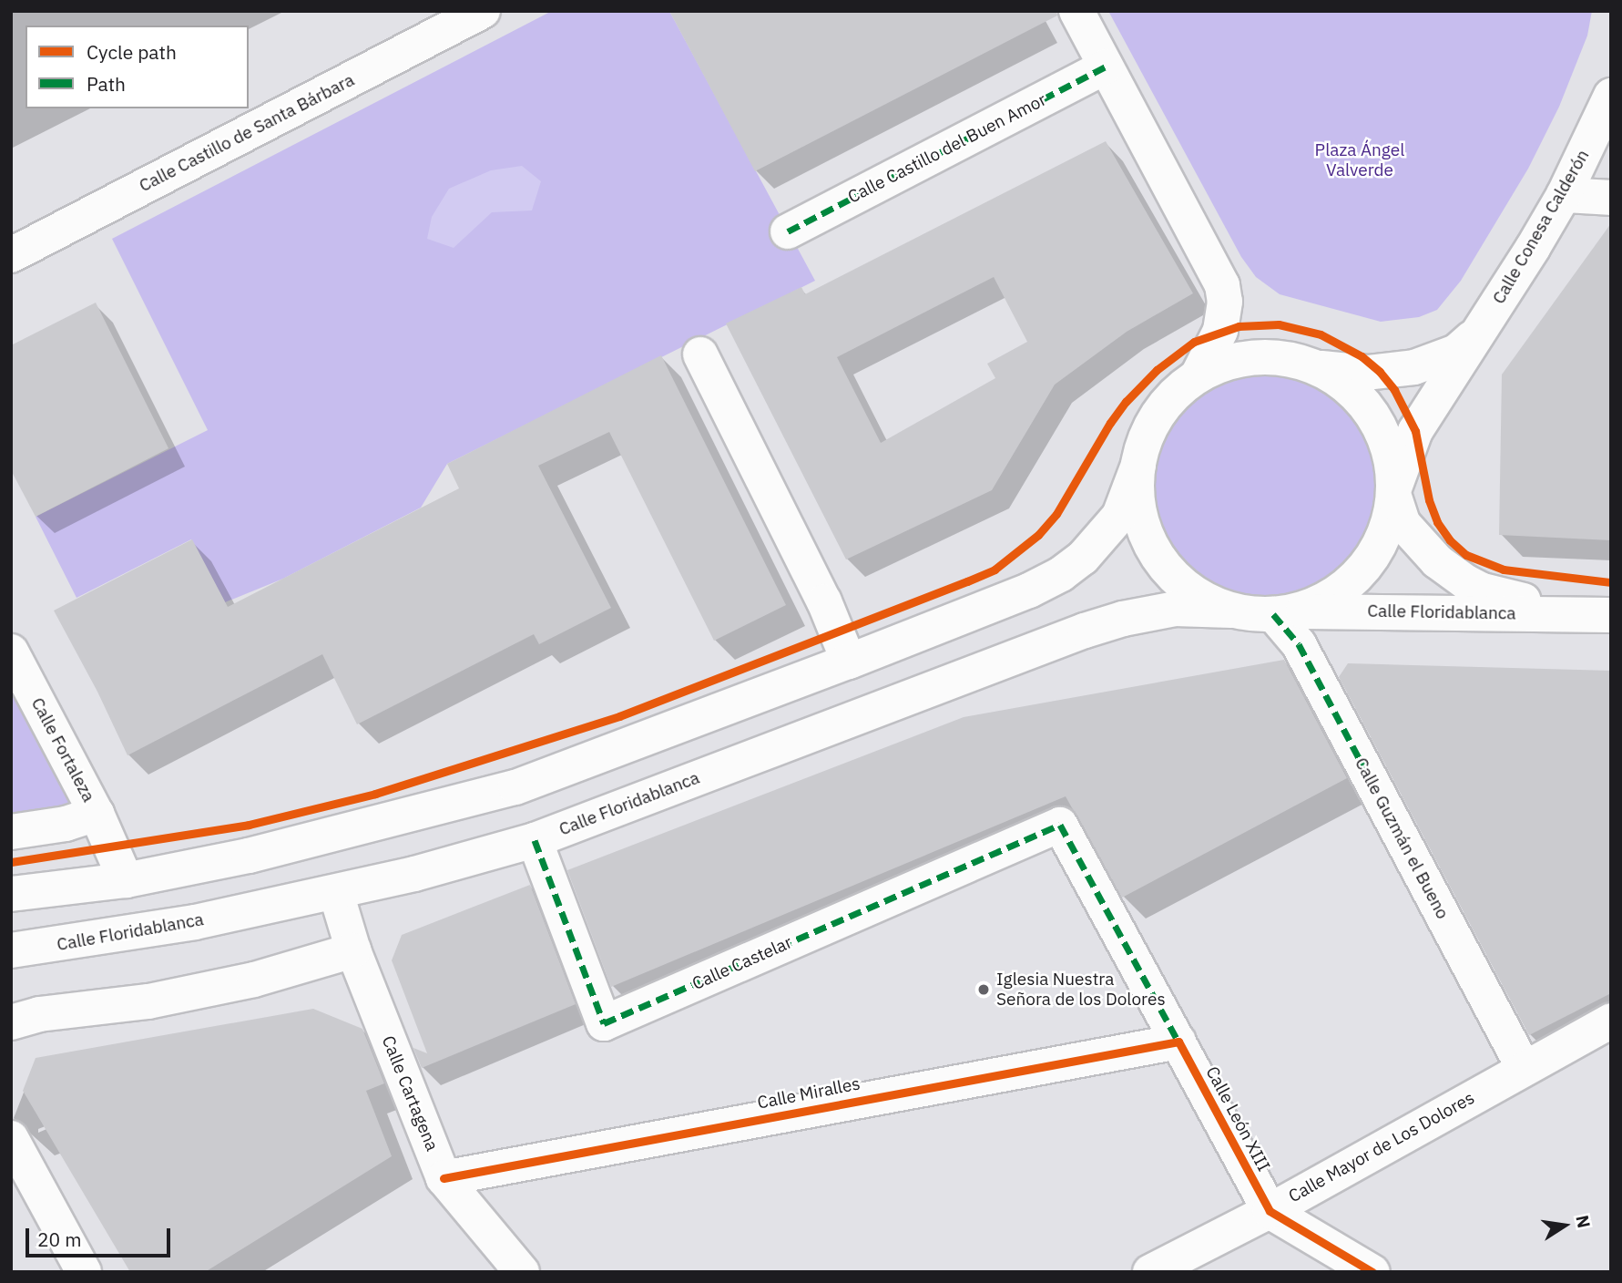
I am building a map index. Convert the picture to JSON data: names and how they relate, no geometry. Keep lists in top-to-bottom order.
{
  "streets": {
    "street": [
      "Calle Castillo de Santa Bárbara",
      "Calle Castillo del Buen Amor",
      "Calle Conesa Calderón",
      "Calle Floridablanca",
      "Calle Fortaleza",
      "Calle Guzmán el Bueno",
      "Calle Castelar",
      "Calle Cartagena",
      "Calle Miralles",
      "Calle León XIII",
      "Calle Mayor de Los Dolores"
    ]
  },
  "crossings": [
    ["Calle Conesa Calderón", "Calle Floridablanca"],
    ["Calle Floridablanca", "Calle Guzmán el Bueno"],
    ["Calle Floridablanca", "Calle Castelar"],
    ["Calle Floridablanca", "Calle Cartagena"],
    ["Calle Guzmán el Bueno", "Calle Mayor de Los Dolores"],
    ["Calle Castelar", "Calle León XIII"],
    ["Calle Cartagena", "Calle Miralles"],
    ["Calle Miralles", "Calle León XIII"],
    ["Calle León XIII", "Calle Mayor de Los Dolores"]
  ],
  "parks": ["Plaza Ángel Valverde"],
  "places": ["Iglesia Nuestra Señora de los Dolores"],
  "legend": ["Cycle path", "Path"],
  "scale_bar": "20 m",
  "north": "right"
}
